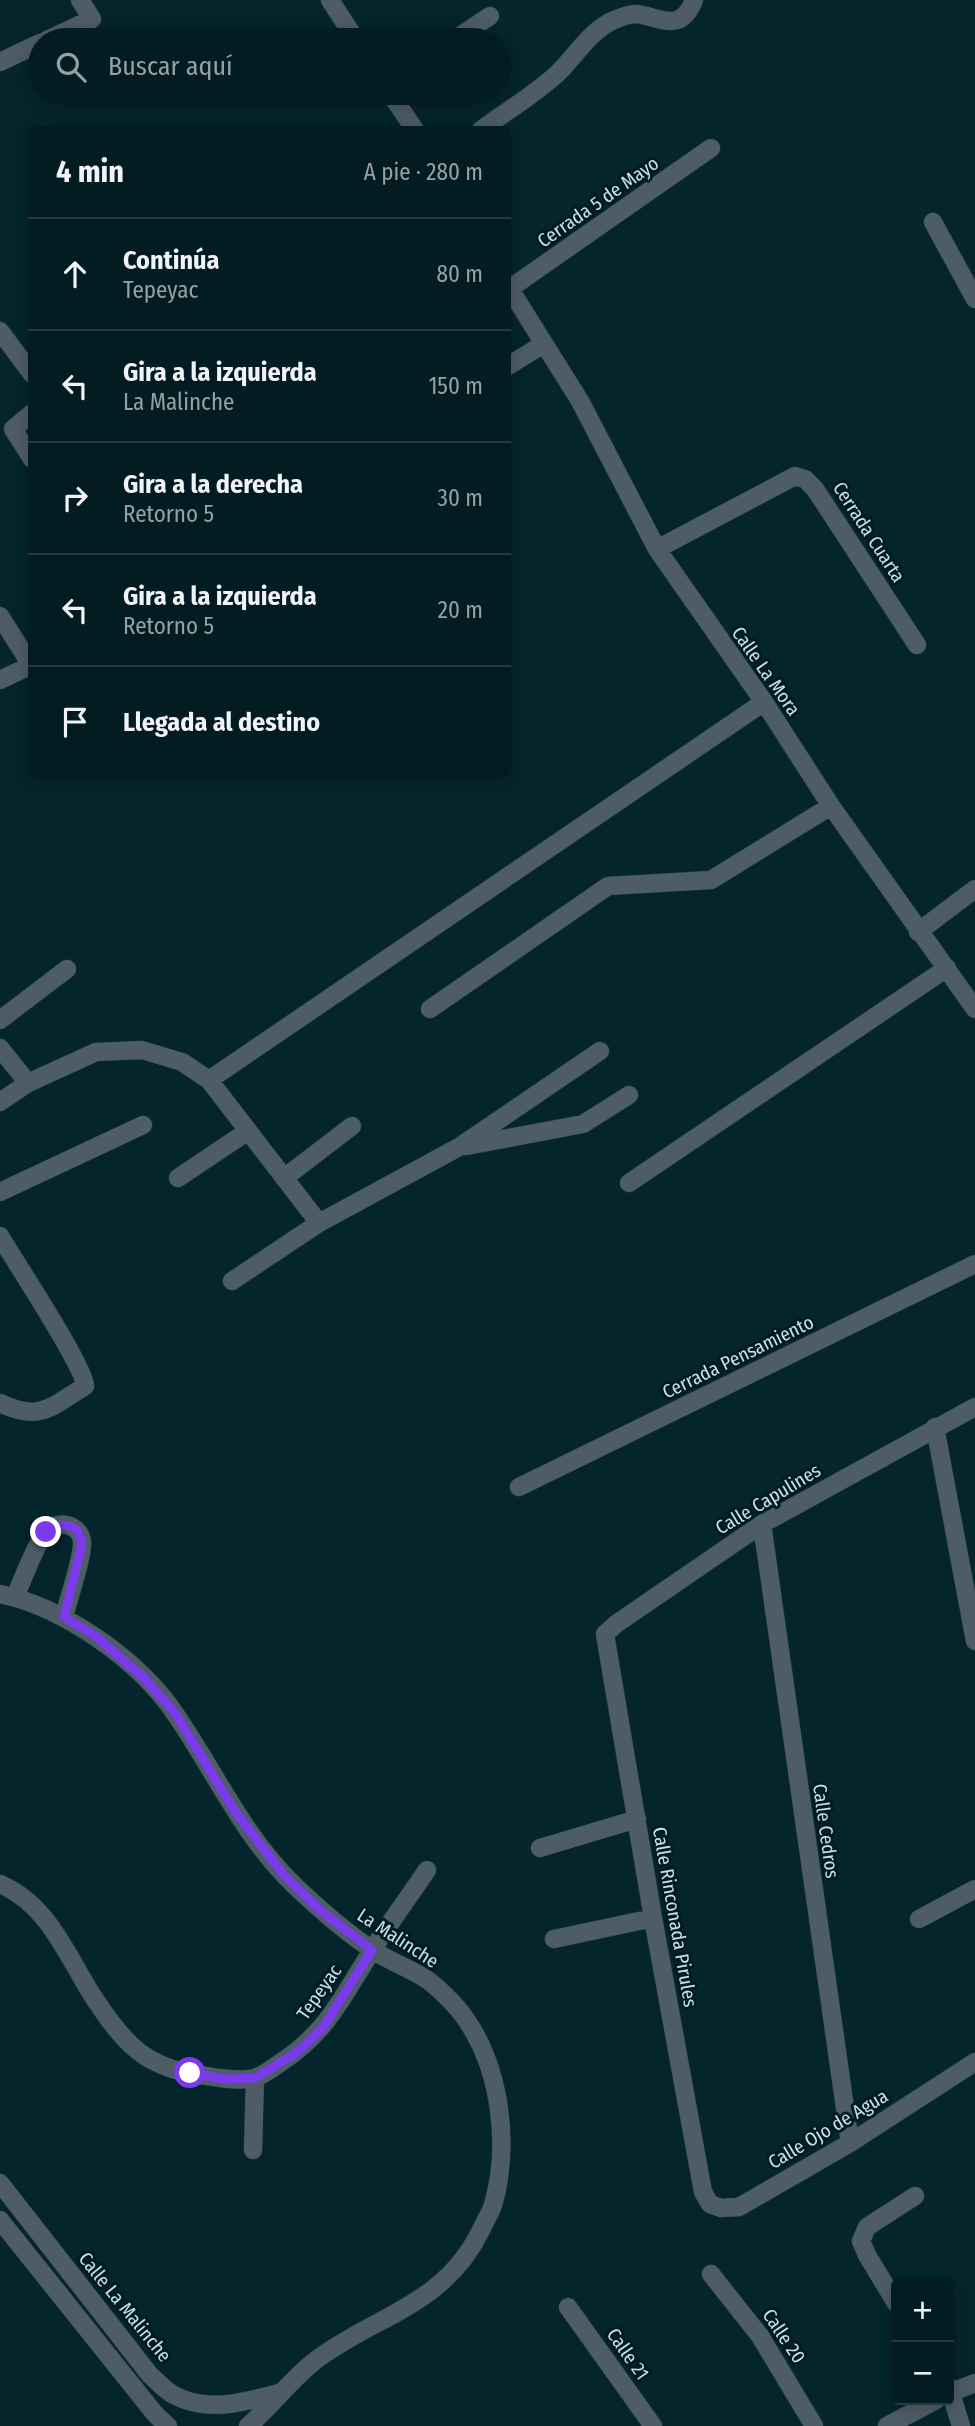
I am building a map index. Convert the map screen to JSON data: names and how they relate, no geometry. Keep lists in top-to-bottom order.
{
  "streets": {
    "street": [
      "Cerrada 5 de Mayo",
      "Cerrada Cuarta",
      "Calle La Mora",
      "Cerrada Pensamiento",
      "Calle Capulines",
      "Calle Cedros",
      "Calle Rinconada Pirules",
      "La Malinche",
      "Tepeyac",
      "Calle Ojo de Agua",
      "Calle La Malinche",
      "Calle 20",
      "Calle 21"
    ]
  },
  "crossings": [
    ["Cerrada Cuarta", "Calle La Mora"],
    ["Calle Capulines", "Calle Cedros"],
    ["Calle Capulines", "Calle Rinconada Pirules"],
    ["Calle Cedros", "Calle Ojo de Agua"],
    ["Calle Rinconada Pirules", "Calle Ojo de Agua"],
    ["La Malinche", "Tepeyac"],
    ["La Malinche", "Calle La Malinche"]
  ],
  "page": {
    "search": "Buscar aquí",
    "heading": ["4 min", "A pie · 280 m"],
    "list": [
      ["Continúa", "Tepeyac", "80 m"],
      ["Gira a la izquierda", "La Malinche", "150 m"],
      ["Gira a la derecha", "Retorno 5", "30 m"],
      ["Gira a la izquierda", "Retorno 5", "20 m"],
      "Llegada al destino"
    ],
    "map_buttons": ["+", "−"]
  }
}
